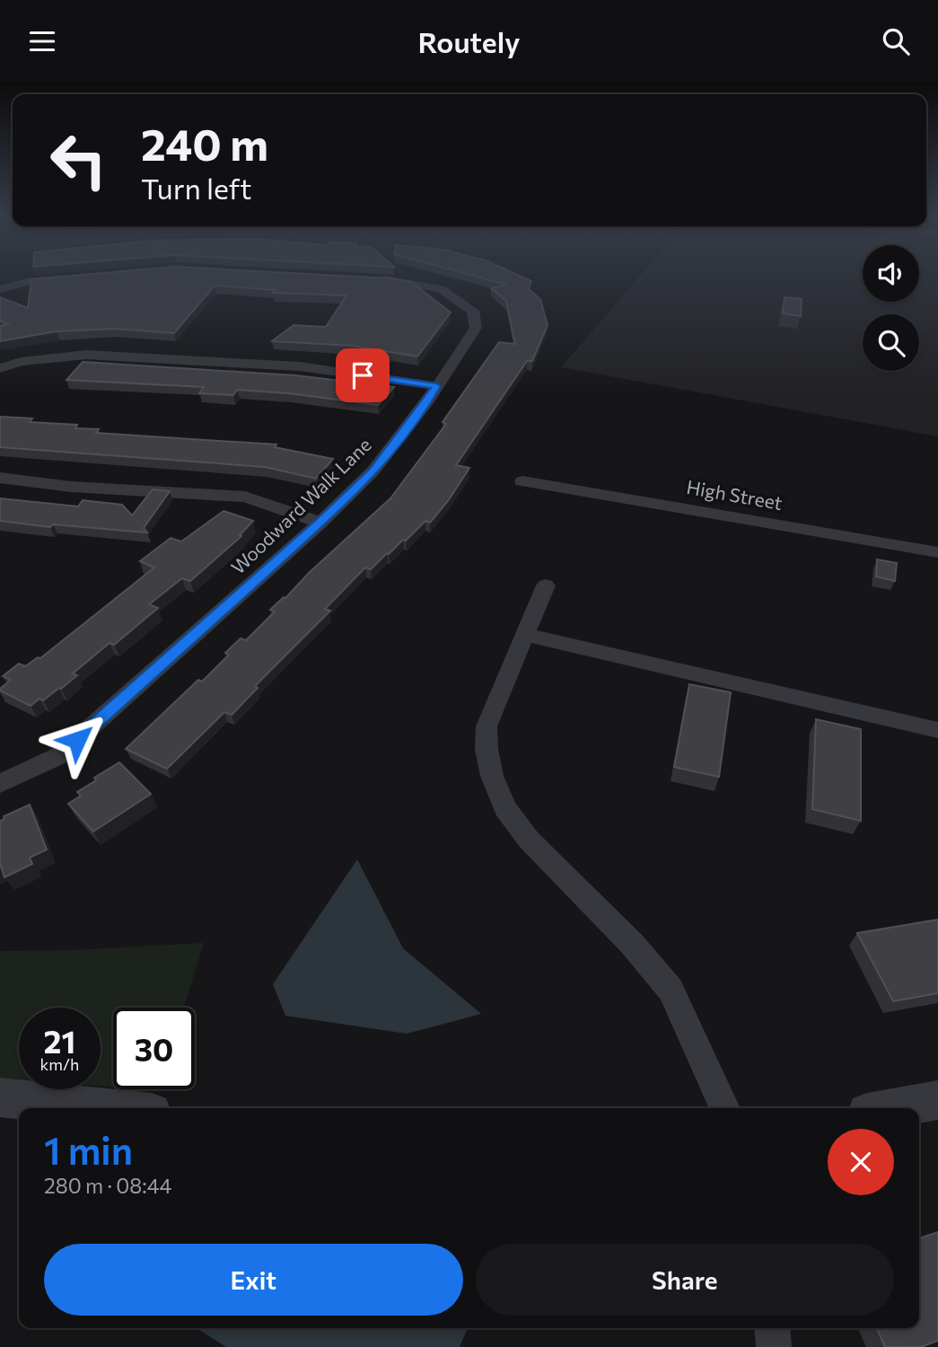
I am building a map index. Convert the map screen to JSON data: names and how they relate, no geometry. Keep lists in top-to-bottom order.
{
  "streets": {
    "street": ["High Street", "Woodward Walk Lane"]
  },
  "page": {
    "header": "Routely",
    "turn": ["240 m", "Turn left"],
    "speed": "21 km/h",
    "limit": "30",
    "heading": ["1 min", "280 m · 08:44"],
    "buttons": ["Exit", "Share"]
  }
}
